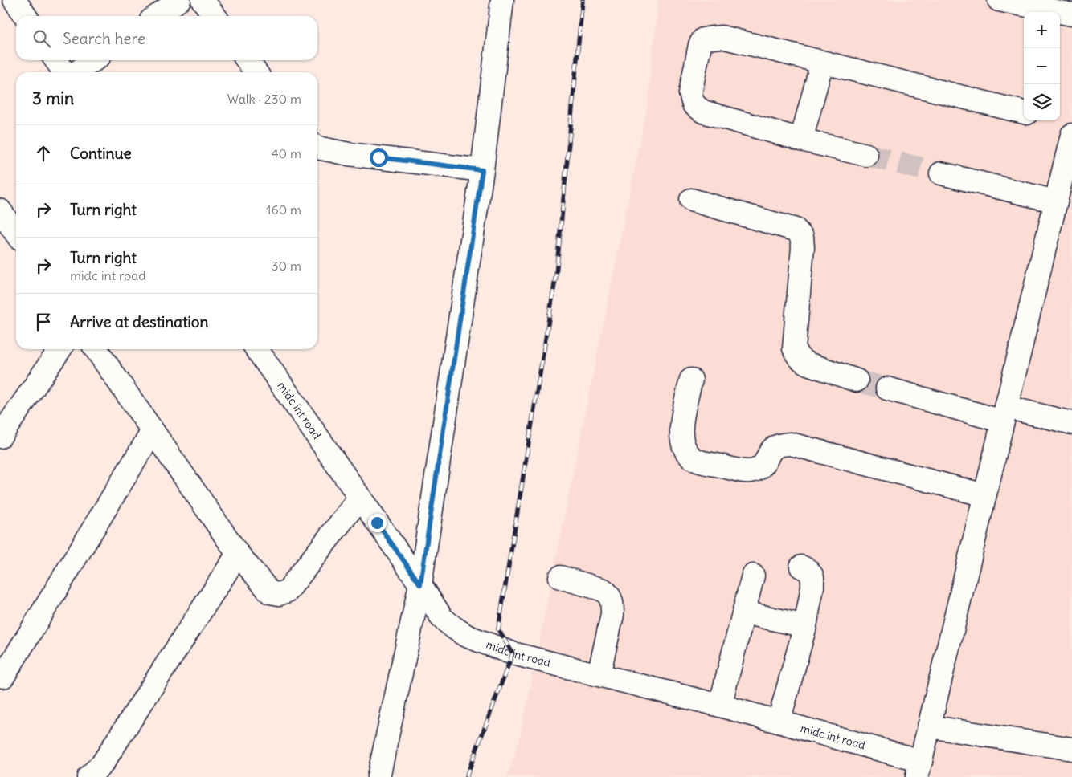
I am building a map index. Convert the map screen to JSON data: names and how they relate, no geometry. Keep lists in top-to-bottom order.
{
  "streets": {
    "street": ["midc int road"]
  },
  "page": {
    "map_buttons": ["+", "−"],
    "search": "Search here",
    "heading": ["3 min", "Walk · 230 m"],
    "list": [
      ["Continue", "40 m"],
      ["Turn right", "160 m"],
      ["Turn right", "midc int road", "30 m"],
      "Arrive at destination"
    ]
  }
}
